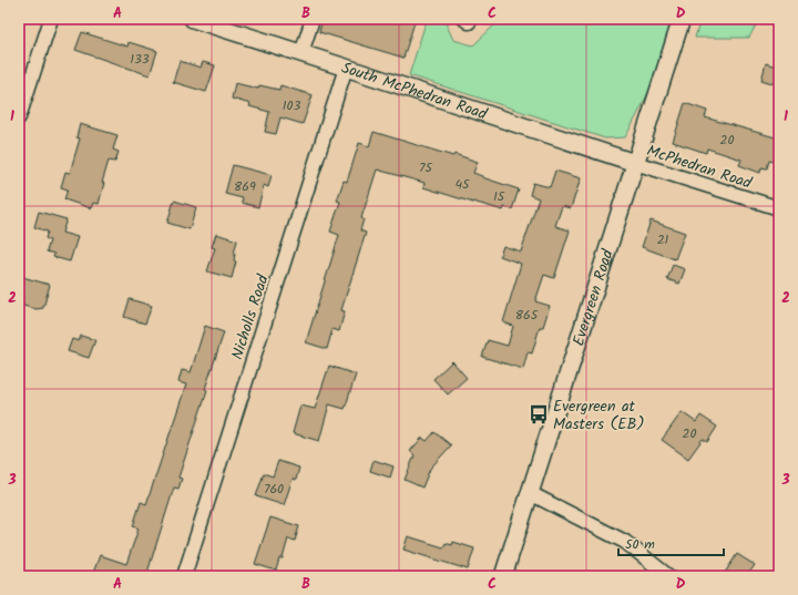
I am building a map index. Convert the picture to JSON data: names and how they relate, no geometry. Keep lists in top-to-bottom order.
{
  "streets": {
    "street": [
      "South McPhedran Road",
      "McPhedran Road",
      "Evergreen Road",
      "Nicholls Road"
    ]
  },
  "crossings": [
    ["South McPhedran Road", "McPhedran Road"],
    ["South McPhedran Road", "Evergreen Road"],
    ["South McPhedran Road", "Nicholls Road"],
    ["McPhedran Road", "Evergreen Road"]
  ],
  "places": {
    "bus stop": ["Evergreen at Masters (EB)"]
  },
  "house_numbers": [
    "133",
    "103",
    "20",
    "75",
    "45",
    "869",
    "15",
    "21",
    "865",
    "20",
    "760"
  ],
  "scale_bar": "50 m",
  "grid": {
    "columns": [
      "A",
      "B",
      "C",
      "D"
    ],
    "rows": ["1", "2", "3"]
  }
}
